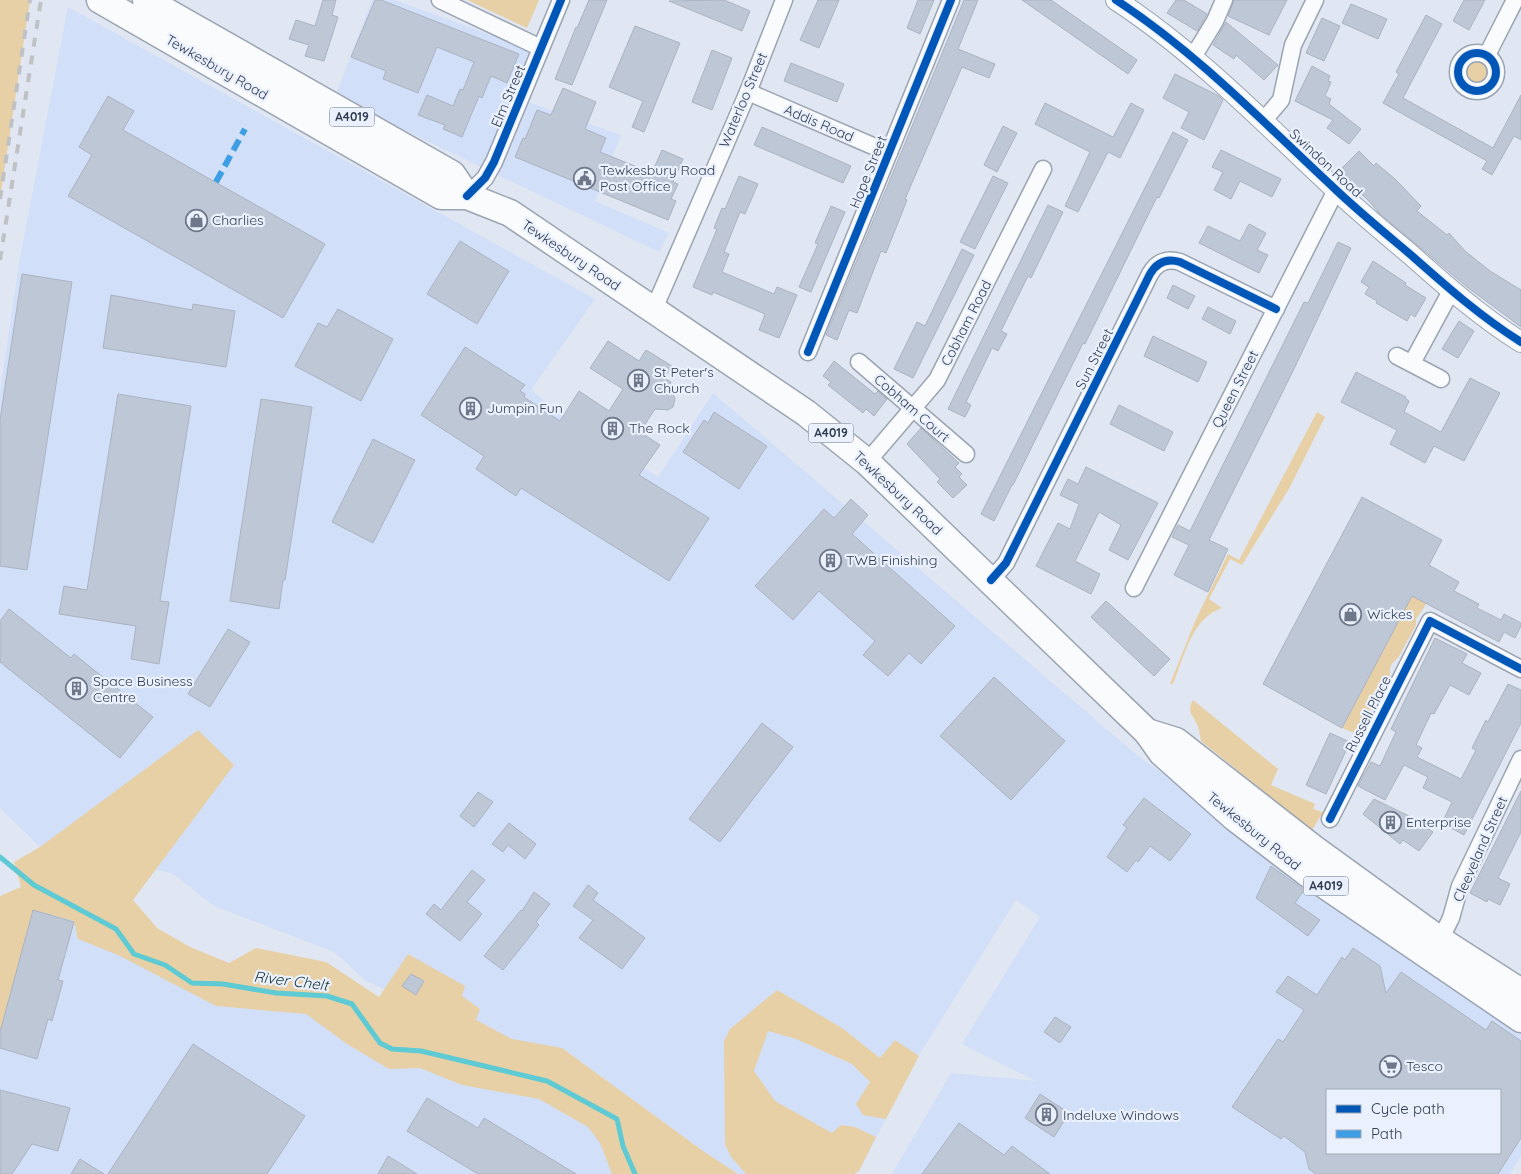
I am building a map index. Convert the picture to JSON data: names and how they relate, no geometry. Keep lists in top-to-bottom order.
{
  "streets": {
    "highway": ["Tewkesbury Road", "A4019"],
    "street": [
      "Elm Street",
      "Waterloo Street",
      "Addis Road",
      "Swindon Road",
      "Hope Street",
      "Cobham Road",
      "Sun Street",
      "Queen Street",
      "Cobham Court",
      "Russell Place",
      "Cleeveland Street"
    ]
  },
  "crossings": [
    ["Tewkesbury Road", "Elm Street"],
    ["Tewkesbury Road", "Waterloo Street"],
    ["Tewkesbury Road", "Cobham Road"],
    ["Tewkesbury Road", "Sun Street"],
    ["Tewkesbury Road", "Cleeveland Street"],
    ["Waterloo Street", "Addis Road"],
    ["Addis Road", "Hope Street"],
    ["Swindon Road", "Queen Street"],
    ["Cobham Road", "Cobham Court"],
    ["Sun Street", "Queen Street"]
  ],
  "water": ["River Chelt"],
  "places": {
    "public building": ["Tewkesbury Road Post Office"],
    "shop": ["Charlies", "Wickes"],
    "building": [
      "St Peter's Church",
      "Jumpin Fun",
      "The Rock",
      "TWB Finishing",
      "Space Business Centre",
      "Enterprise",
      "Indeluxe Windows"
    ],
    "supermarket": ["Tesco"]
  },
  "legend": ["Cycle path", "Path"]
}
